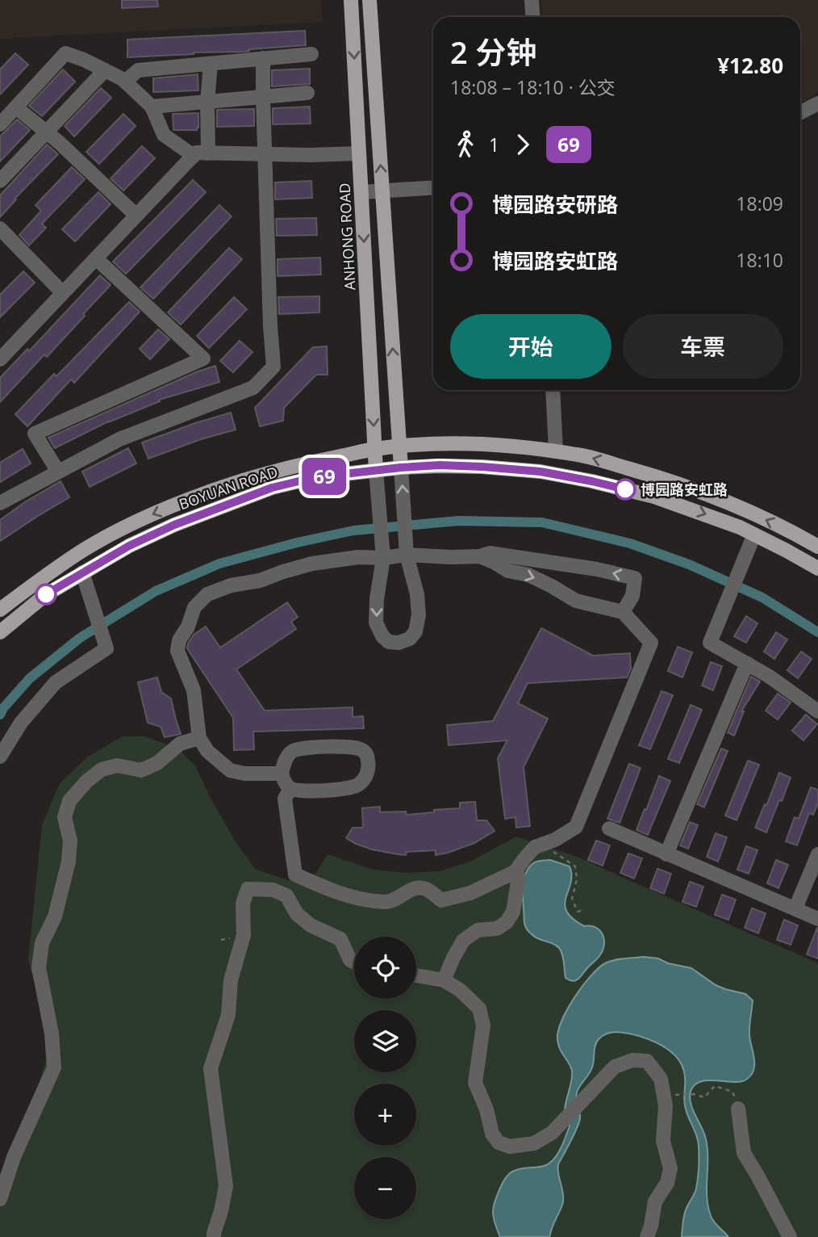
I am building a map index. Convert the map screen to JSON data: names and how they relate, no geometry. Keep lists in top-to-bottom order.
{
  "streets": {
    "main road": ["ANHONG ROAD", "BOYUAN ROAD"]
  },
  "crossings": [
    ["ANHONG ROAD", "BOYUAN ROAD"]
  ],
  "places": ["博园路安虹路"],
  "lines": ["bus line 69"],
  "page": {
    "on_map": "69",
    "heading": ["2 分钟", "18:08 – 18:10 · 公交", "¥12.80"],
    "legs": ["1", "69"],
    "list": [
      {
        "name": "博园路安研路",
        "value": "18:09"
      },
      {
        "name": "博园路安虹路",
        "value": "18:10"
      }
    ],
    "buttons": ["开始", "车票"],
    "map_buttons": ["+", "−"]
  }
}
